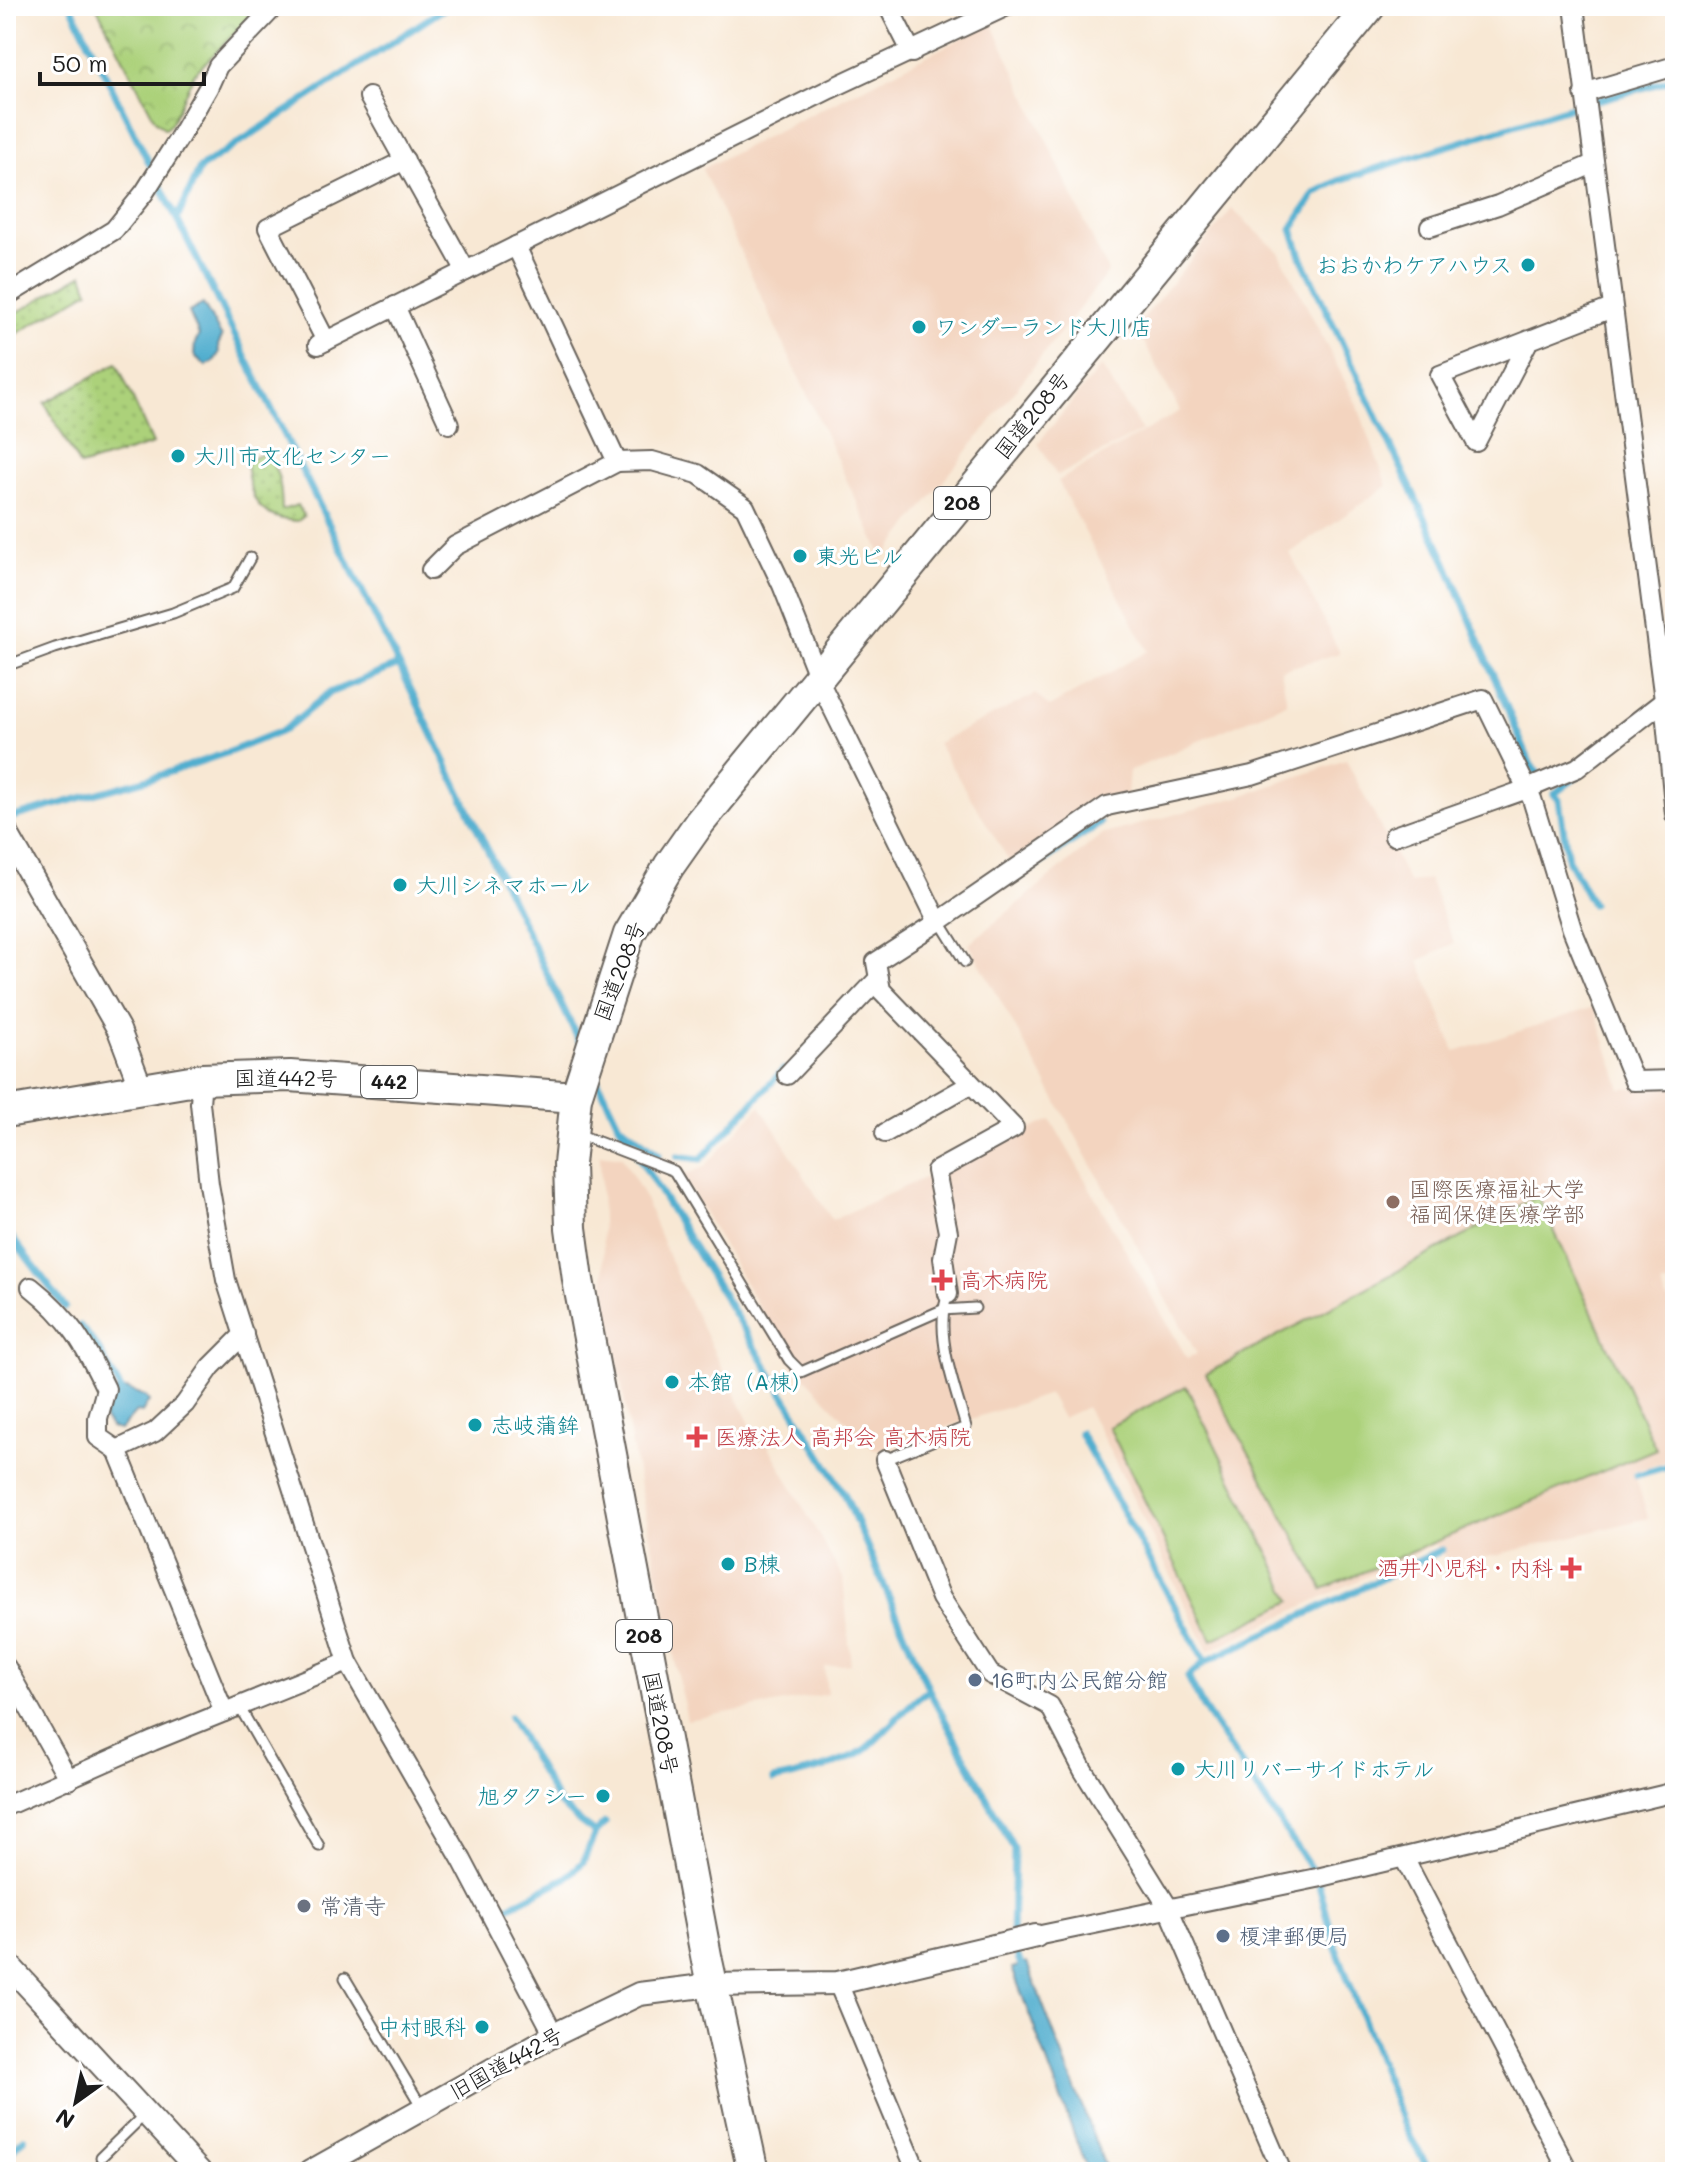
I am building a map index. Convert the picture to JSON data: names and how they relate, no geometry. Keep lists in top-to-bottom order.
{
  "streets": {
    "highway": [
      "国道208号",
      "208",
      "国道442号",
      "442"
    ],
    "street": ["旧国道442号"]
  },
  "crossings": [
    ["国道208号", "国道442号"],
    ["国道208号", "旧国道442号"],
    ["国道442号", "442"]
  ],
  "places": {
    "other": [
      "おおかわケアハウス",
      "ワンダーランド大川店",
      "大川市文化センター",
      "東光ビル",
      "大川シネマホール",
      "国際医療福祉大学 福岡保健医療学部",
      "本館（A棟）",
      "志岐蒲鉾",
      "B棟",
      "16町内公民館分館",
      "大川リバーサイドホテル",
      "旭タクシー",
      "常清寺",
      "榎津郵便局",
      "中村眼科"
    ],
    "health": ["高木病院", "医療法人 高邦会 高木病院", "酒井小児科・内科"]
  },
  "scale_bar": "50 m",
  "north": "bottom left"
}
